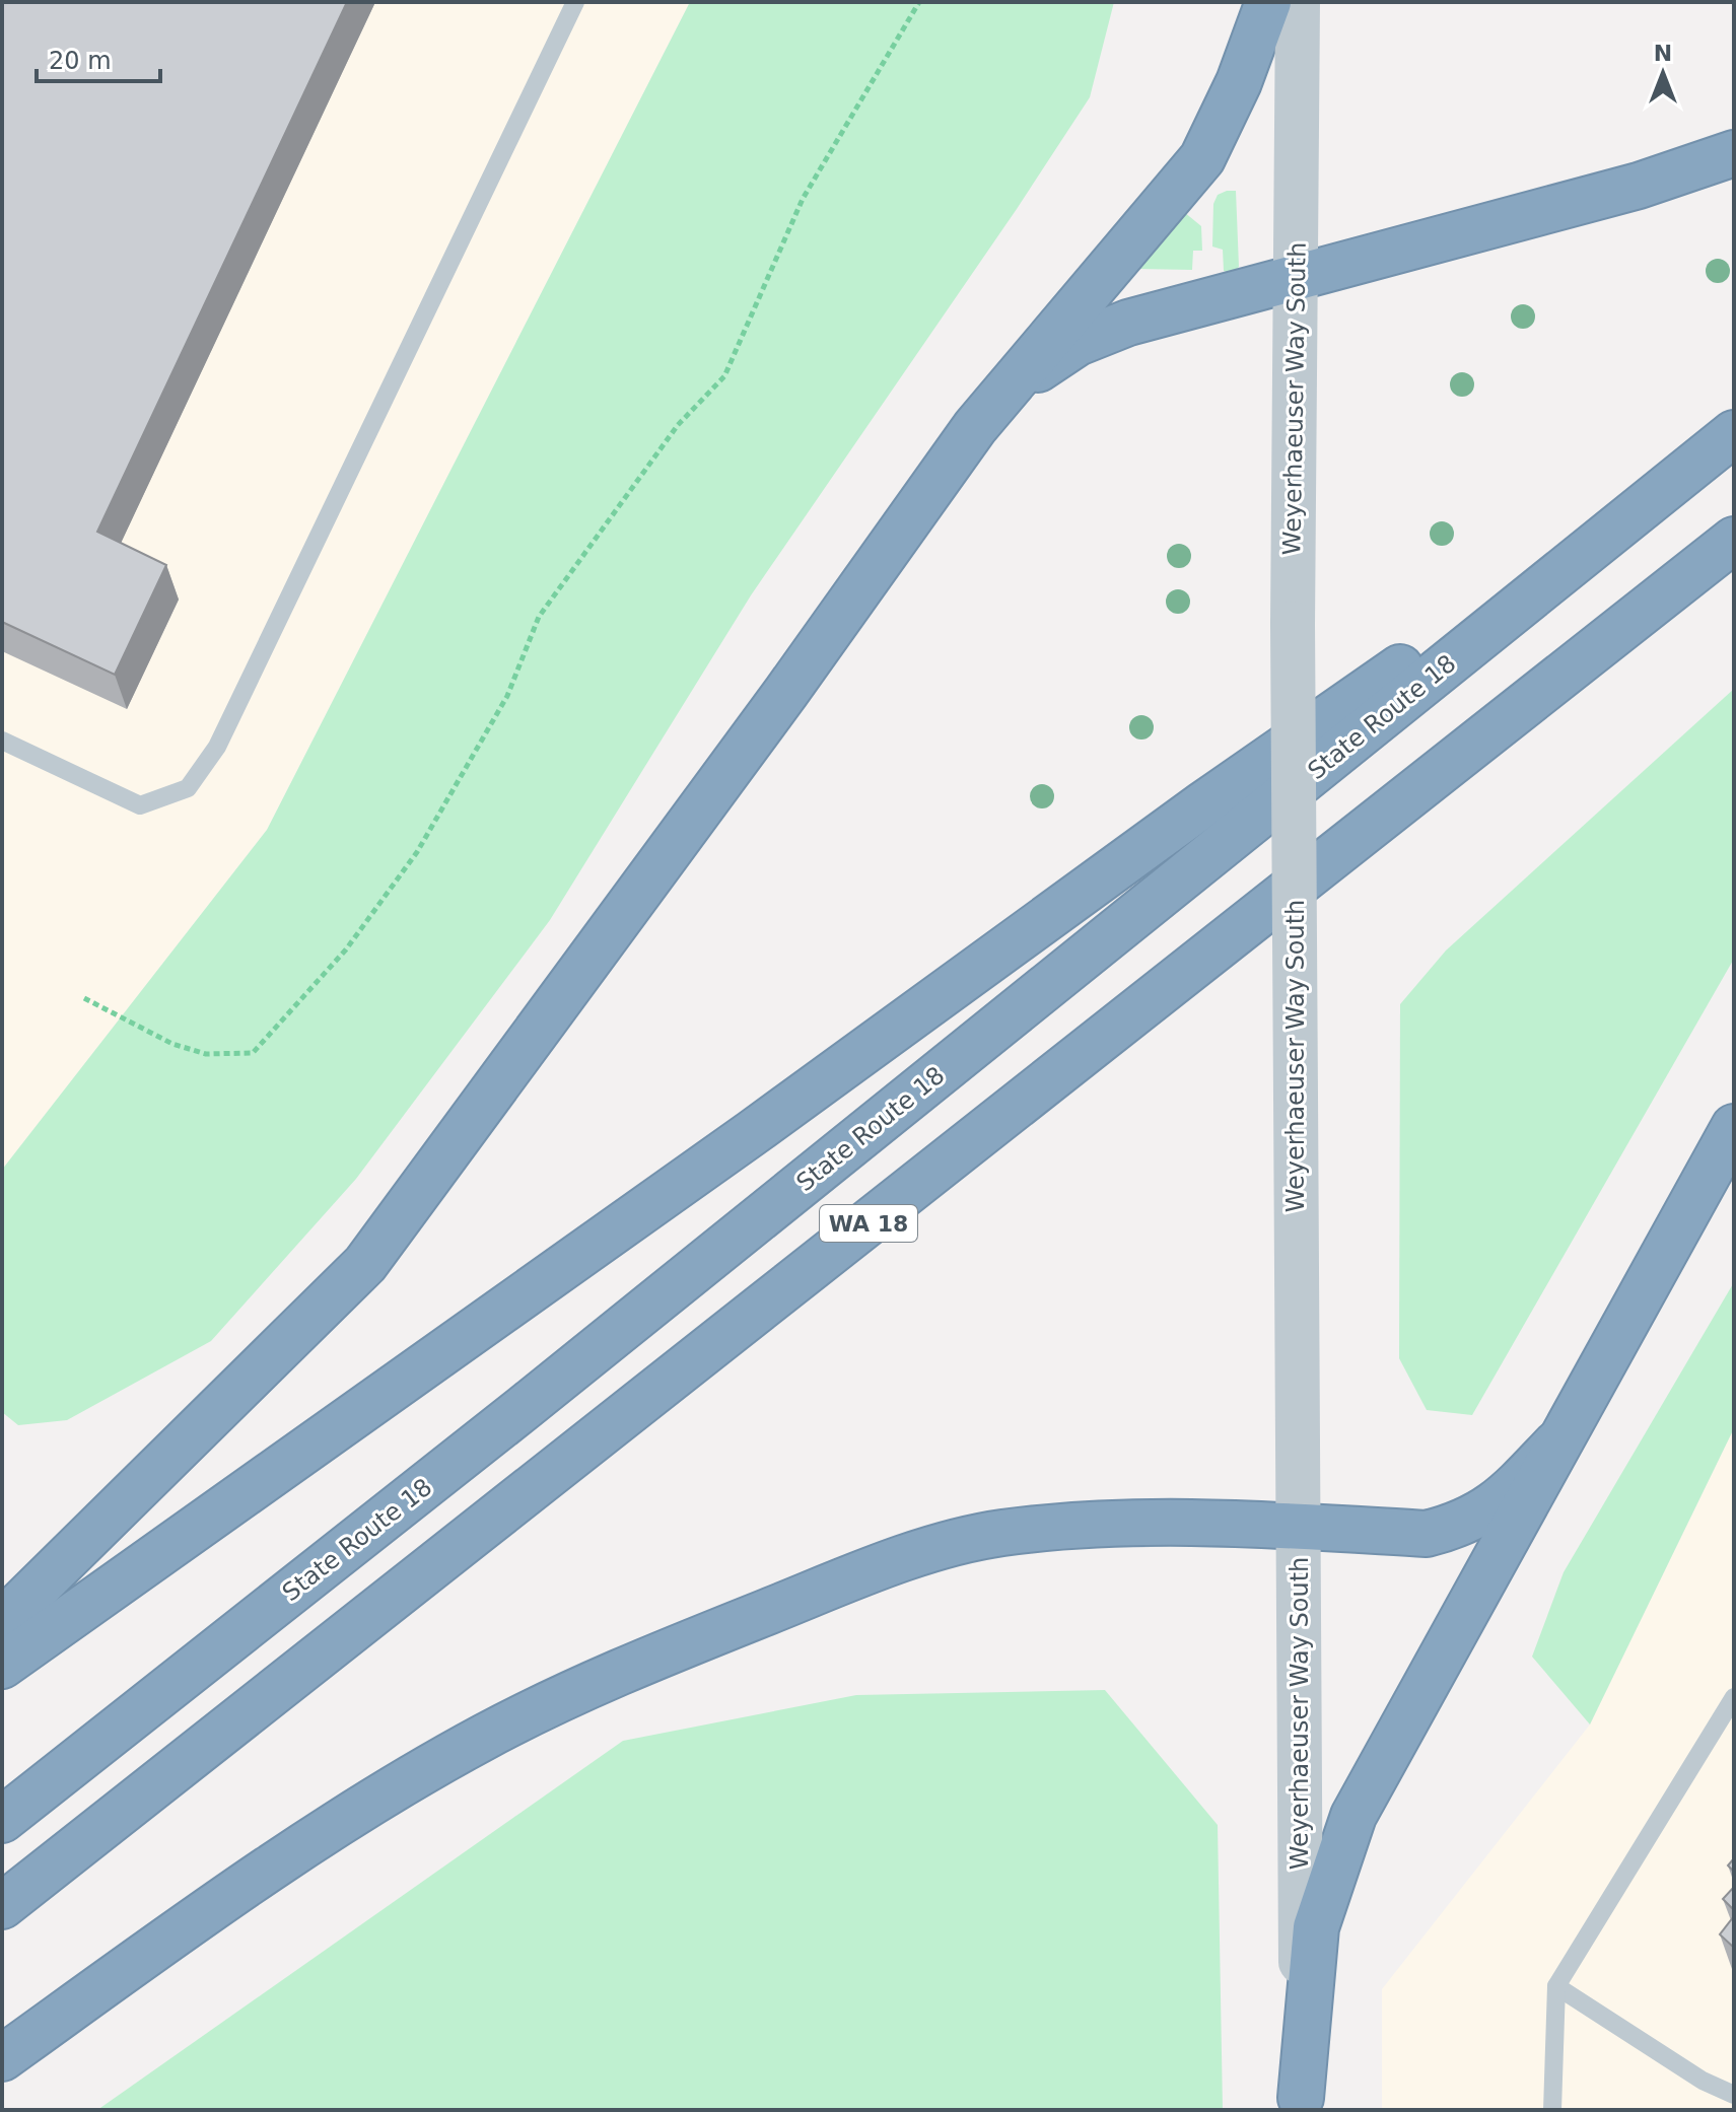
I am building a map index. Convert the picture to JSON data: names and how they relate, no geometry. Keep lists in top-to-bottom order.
{
  "streets": {
    "highway": ["State Route 18", "WA 18"],
    "street": ["Weyerhaeuser Way South"]
  },
  "scale_bar": "20 m",
  "north": "top"
}
